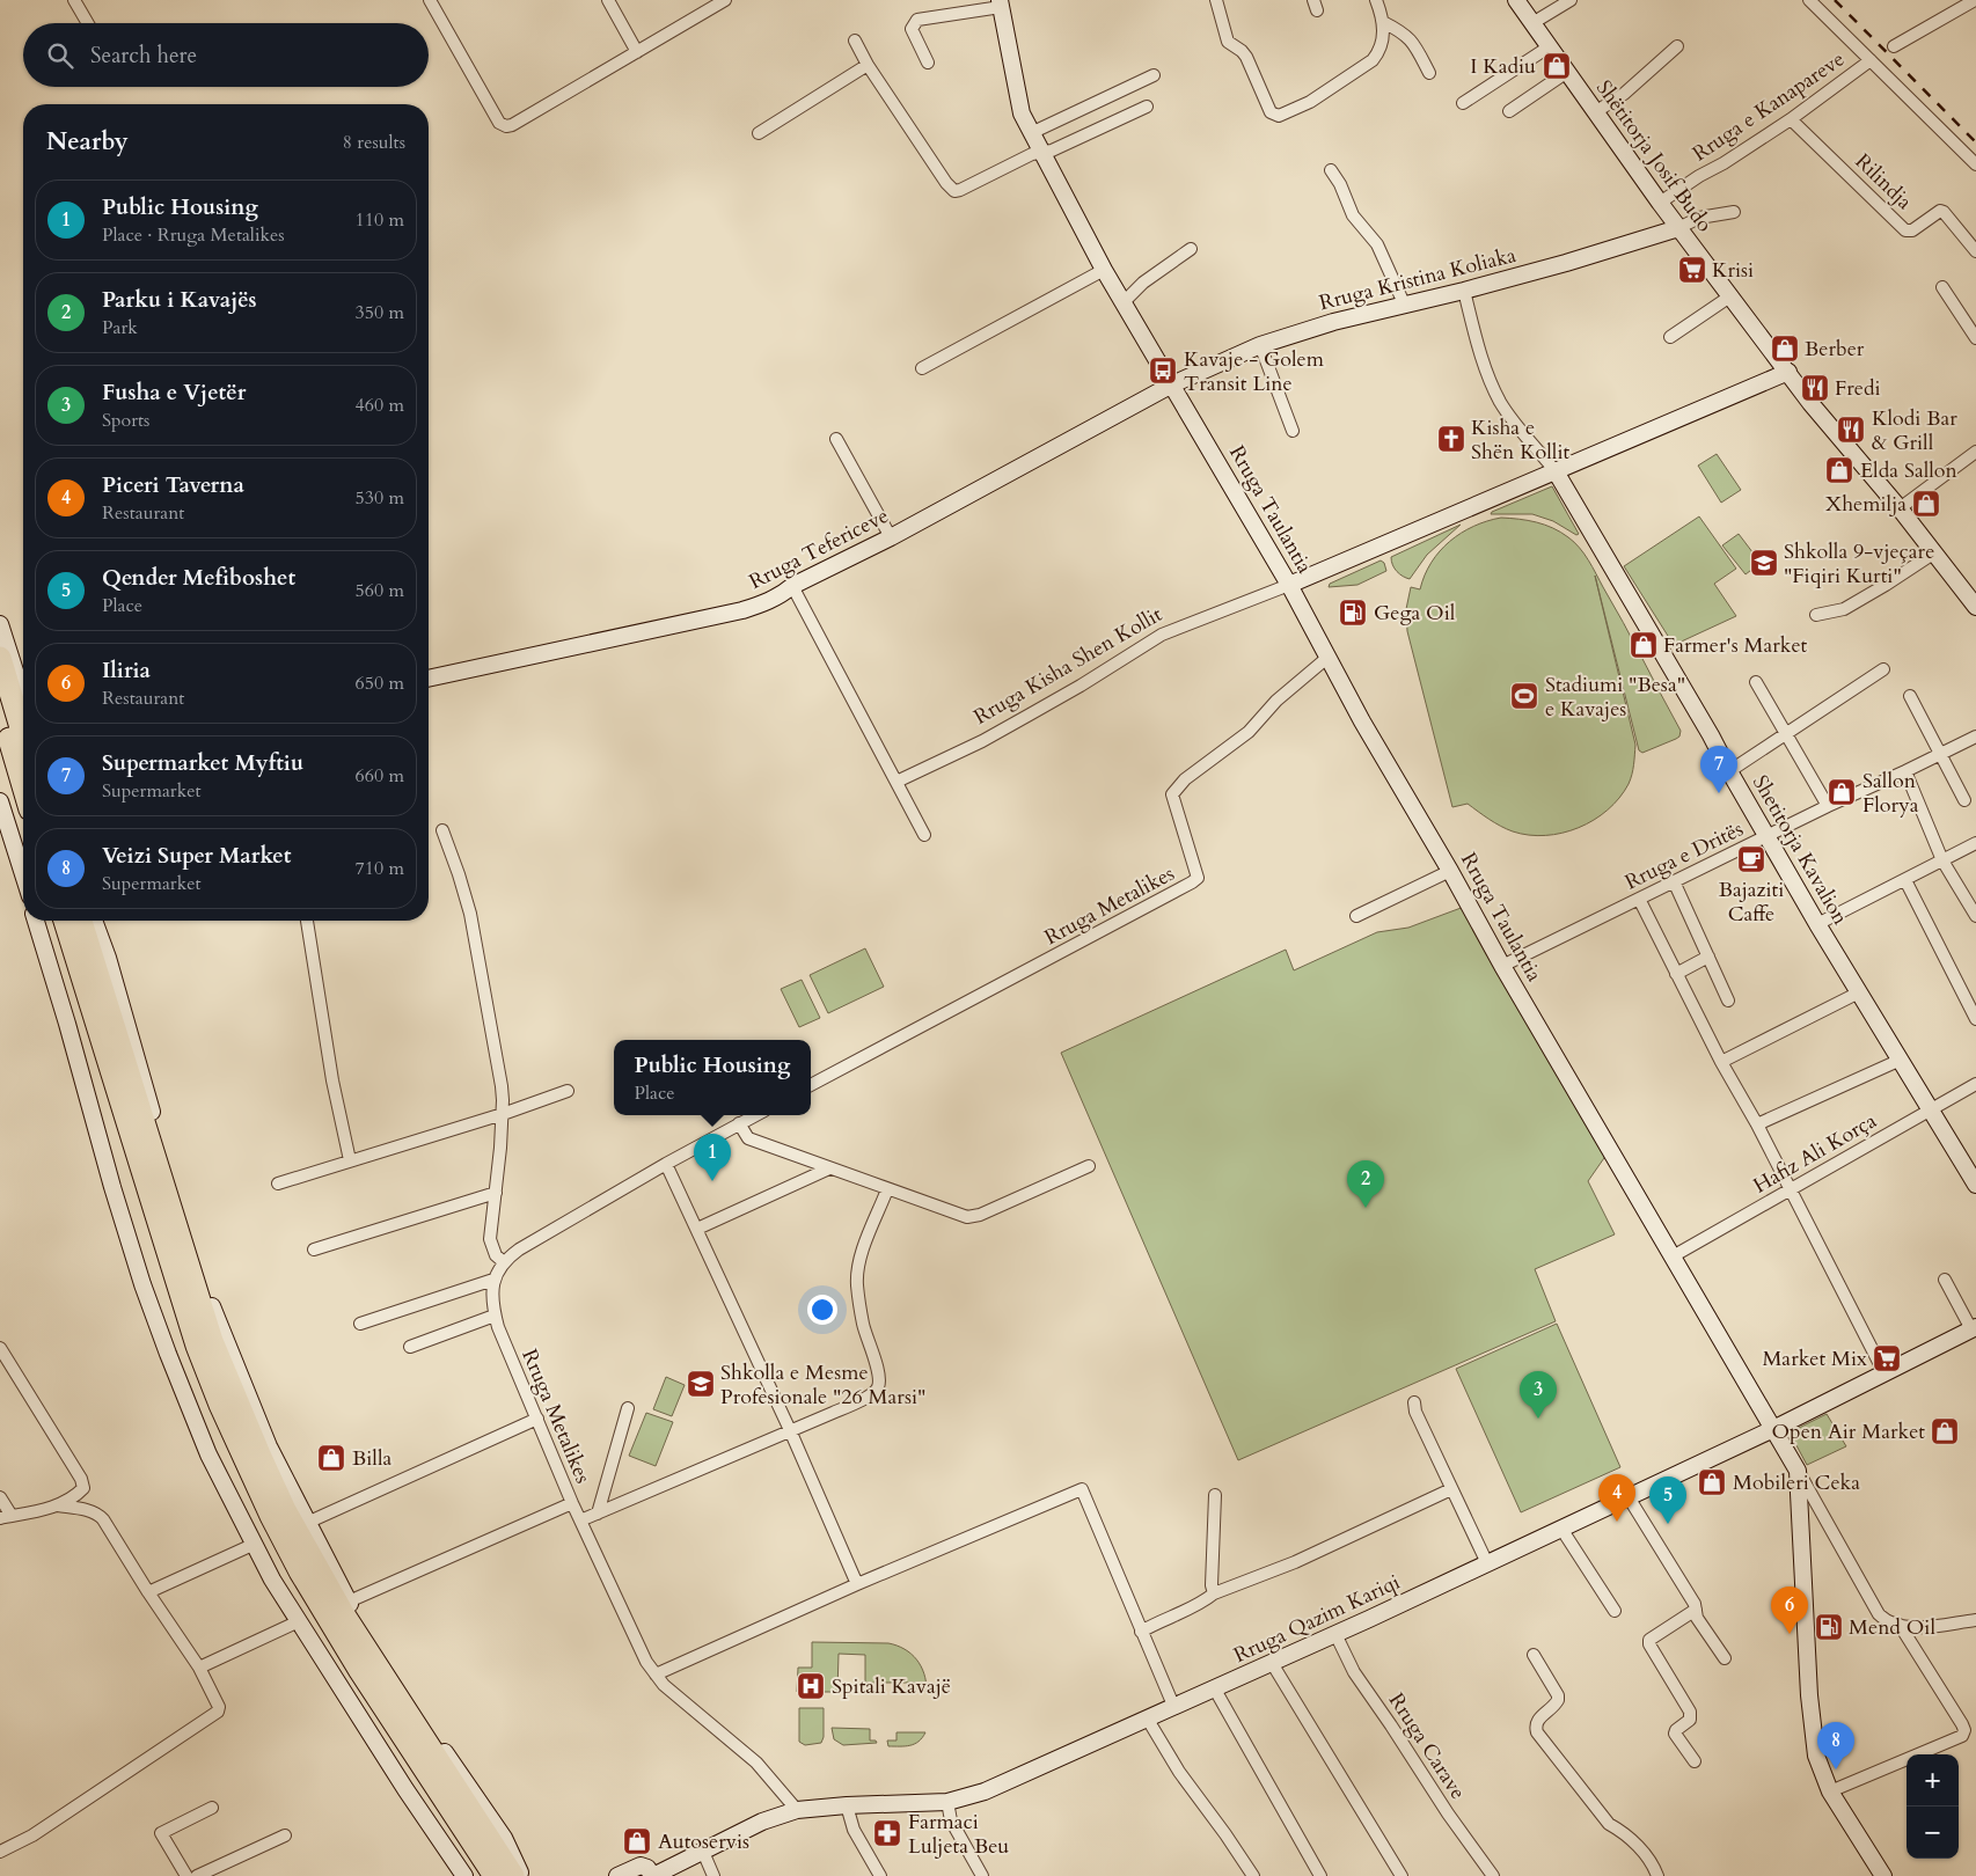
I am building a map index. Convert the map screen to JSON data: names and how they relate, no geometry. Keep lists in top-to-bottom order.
{
  "streets": {
    "street": [
      "Rruga e Kanapareve",
      "Shëtitorja Josif Budo",
      "Rilindja",
      "Rruga Kristina Koliaka",
      "Rruga Taulantia",
      "Rruga Tefericeve",
      "Rruga Kisha Shen Kollit",
      "Shetitorja Kavalion",
      "Rruga e Dritës",
      "Rruga Metalikes",
      "Hafiz Ali Korça",
      "Rruga Qazim Kariqi",
      "Rruga Carave"
    ]
  },
  "crossings": [
    ["Rruga e Kanapareve", "Shëtitorja Josif Budo"],
    ["Rruga e Kanapareve", "Rilindja"],
    ["Shëtitorja Josif Budo", "Rruga Kristina Koliaka"],
    ["Shëtitorja Josif Budo", "Rruga Kisha Shen Kollit"],
    ["Rruga Kristina Koliaka", "Rruga Taulantia"],
    ["Rruga Kristina Koliaka", "Rruga Tefericeve"],
    ["Rruga Kristina Koliaka", "Shetitorja Kavalion"],
    ["Rruga Taulantia", "Rruga Tefericeve"],
    ["Rruga Taulantia", "Rruga Kisha Shen Kollit"],
    ["Rruga Taulantia", "Rruga e Dritës"],
    ["Rruga Taulantia", "Rruga Metalikes"],
    ["Rruga Taulantia", "Hafiz Ali Korça"],
    ["Rruga Taulantia", "Rruga Qazim Kariqi"],
    ["Rruga Kisha Shen Kollit", "Shetitorja Kavalion"],
    ["Shetitorja Kavalion", "Rruga e Dritës"],
    ["Shetitorja Kavalion", "Hafiz Ali Korça"],
    ["Rruga Metalikes", "Rruga Qazim Kariqi"],
    ["Rruga Qazim Kariqi", "Rruga Carave"]
  ],
  "places": {
    "shop": [
      "I Kadiu",
      "Berber",
      "Elda Sallon",
      "Xhemilja",
      "Farmer's Market",
      "Sallon Florya",
      "Open Air Market",
      "Billa",
      "Mobileri Ceka",
      "Autoservis"
    ],
    "supermarket": ["Krisi", "Market Mix"],
    "bus stop": ["Kavaje - Golem Transit Line"],
    "restaurant": ["Fredi", "Klodi Bar & Grill"],
    "church": ["Kisha e Shën Kollit"],
    "school or university": ["Shkolla 9-vjeçare \"Fiqiri Kurti\"", "Shkolla e Mesme Profesionale \"26 Marsi\""],
    "fuel station": ["Gega Oil", "Mend Oil"],
    "sports": ["Stadiumi \"Besa\" e Kavajes"],
    "cafe": ["Bajaziti Caffe"],
    "hospital": ["Spitali Kavajë"],
    "pharmacy": ["Farmaci Luljeta Beu"]
  },
  "page": {
    "search": "Search here",
    "heading": ["Nearby", "8 results"],
    "list": [
      {
        "mark": "1",
        "name": "Public Housing",
        "note": "Place · Rruga Metalikes",
        "value": "110 m"
      },
      {
        "mark": "2",
        "name": "Parku i Kavajës",
        "note": "Park",
        "value": "350 m"
      },
      {
        "mark": "3",
        "name": "Fusha e Vjetër",
        "note": "Sports",
        "value": "460 m"
      },
      {
        "mark": "4",
        "name": "Piceri Taverna",
        "note": "Restaurant",
        "value": "530 m"
      },
      {
        "mark": "5",
        "name": "Qender Mefiboshet",
        "note": "Place",
        "value": "560 m"
      },
      {
        "mark": "6",
        "name": "Iliria",
        "note": "Restaurant",
        "value": "650 m"
      },
      {
        "mark": "7",
        "name": "Supermarket Myftiu",
        "note": "Supermarket",
        "value": "660 m"
      },
      {
        "mark": "8",
        "name": "Veizi Super Market",
        "note": "Supermarket",
        "value": "710 m"
      }
    ],
    "pins": [
      "7",
      "1",
      "2",
      "3",
      "4",
      "5",
      "6",
      "8"
    ],
    "popup": ["Public Housing", "Place"],
    "map_buttons": ["+", "−"]
  }
}
